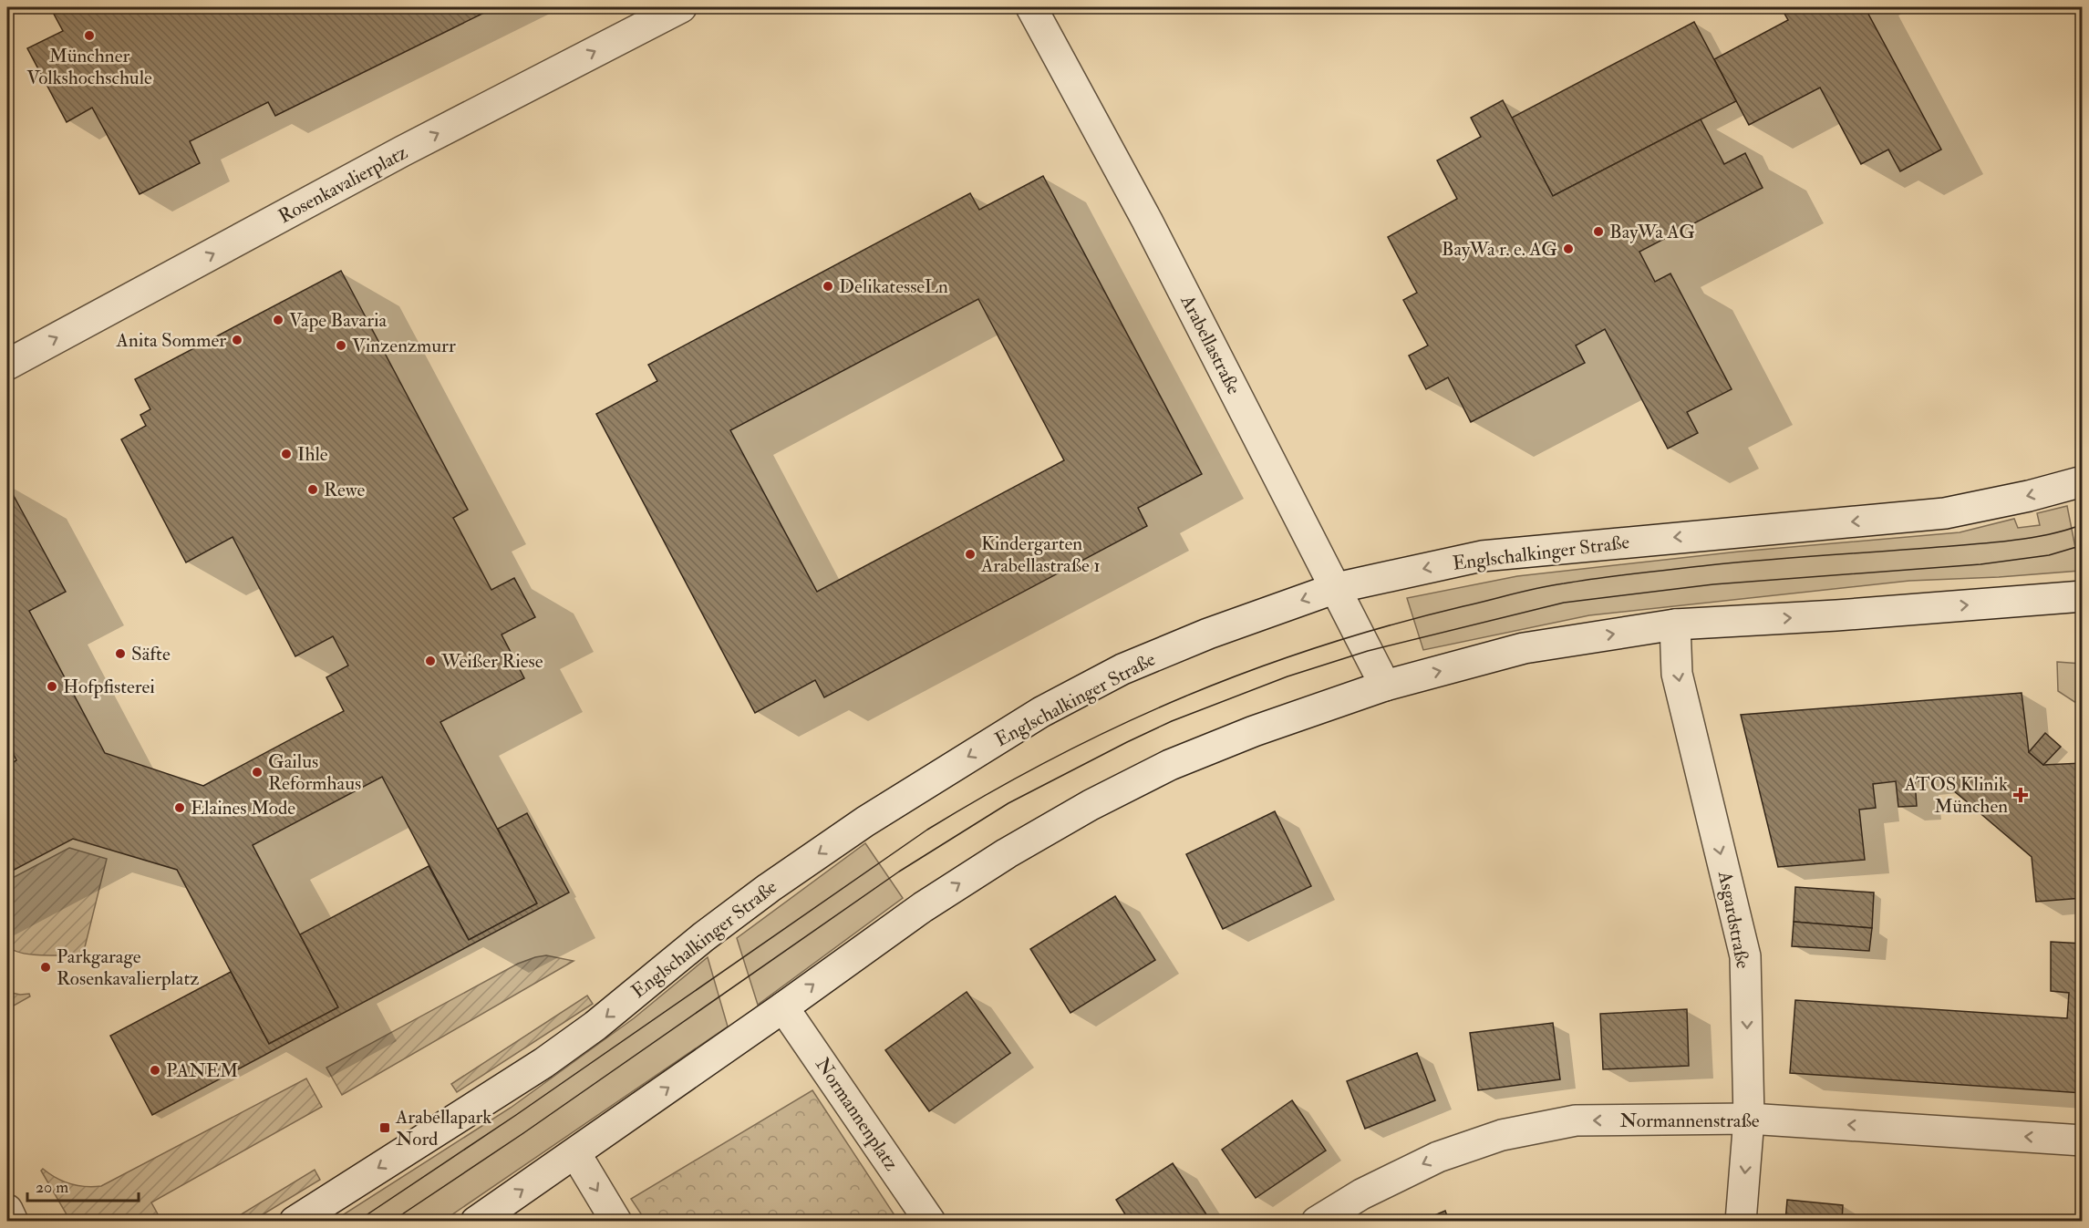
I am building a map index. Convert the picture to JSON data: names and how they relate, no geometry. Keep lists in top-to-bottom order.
{
  "streets": {
    "main road": [
      "Rosenkavalierplatz",
      "Arabellastraße",
      "Englschalkinger Straße",
      "Asgardstraße",
      "Normannenplatz",
      "Normannenstraße"
    ]
  },
  "crossings": [
    ["Arabellastraße", "Englschalkinger Straße"],
    ["Asgardstraße", "Normannenstraße"]
  ],
  "one_way": ["Rosenkavalierplatz", "Asgardstraße", "Normannenstraße"],
  "places": {
    "other": [
      "Münchner Volkshochschule",
      "BayWa AG",
      "BayWa r. e. AG",
      "DelikatesseLn",
      "Vape Bavaria",
      "Anita Sommer",
      "Vinzenzmurr",
      "Ihle",
      "Rewe",
      "Kindergarten Arabellastraße 1",
      "Säfte",
      "Weißer Riese",
      "Hofpfisterei",
      "Gailus Reformhaus",
      "Elaines Mode",
      "Parkgarage Rosenkavalierplatz",
      "PANEM"
    ],
    "health": ["ATOS Klinik München"],
    "transit": ["Arabellapark Nord"]
  },
  "scale_bar": "20 m"
}
